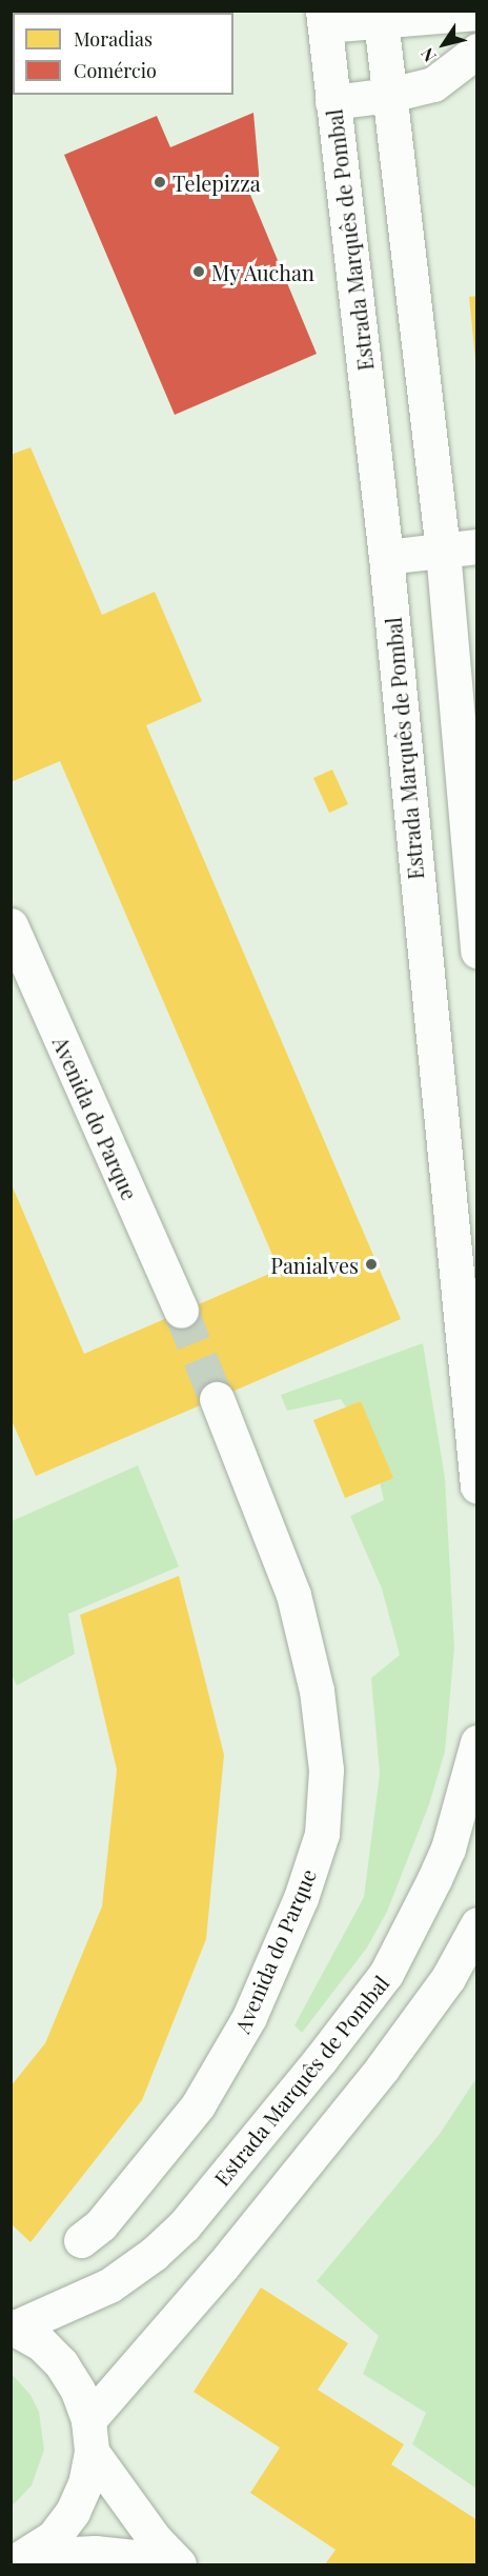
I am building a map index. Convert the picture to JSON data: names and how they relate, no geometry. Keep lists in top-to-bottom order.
{
  "streets": {
    "street": ["Estrada Marquês de Pombal", "Avenida do Parque"]
  },
  "places": ["Telepizza", "My Auchan", "Panialves"],
  "legend": ["Moradias", "Comércio"],
  "north": "bottom left"
}
